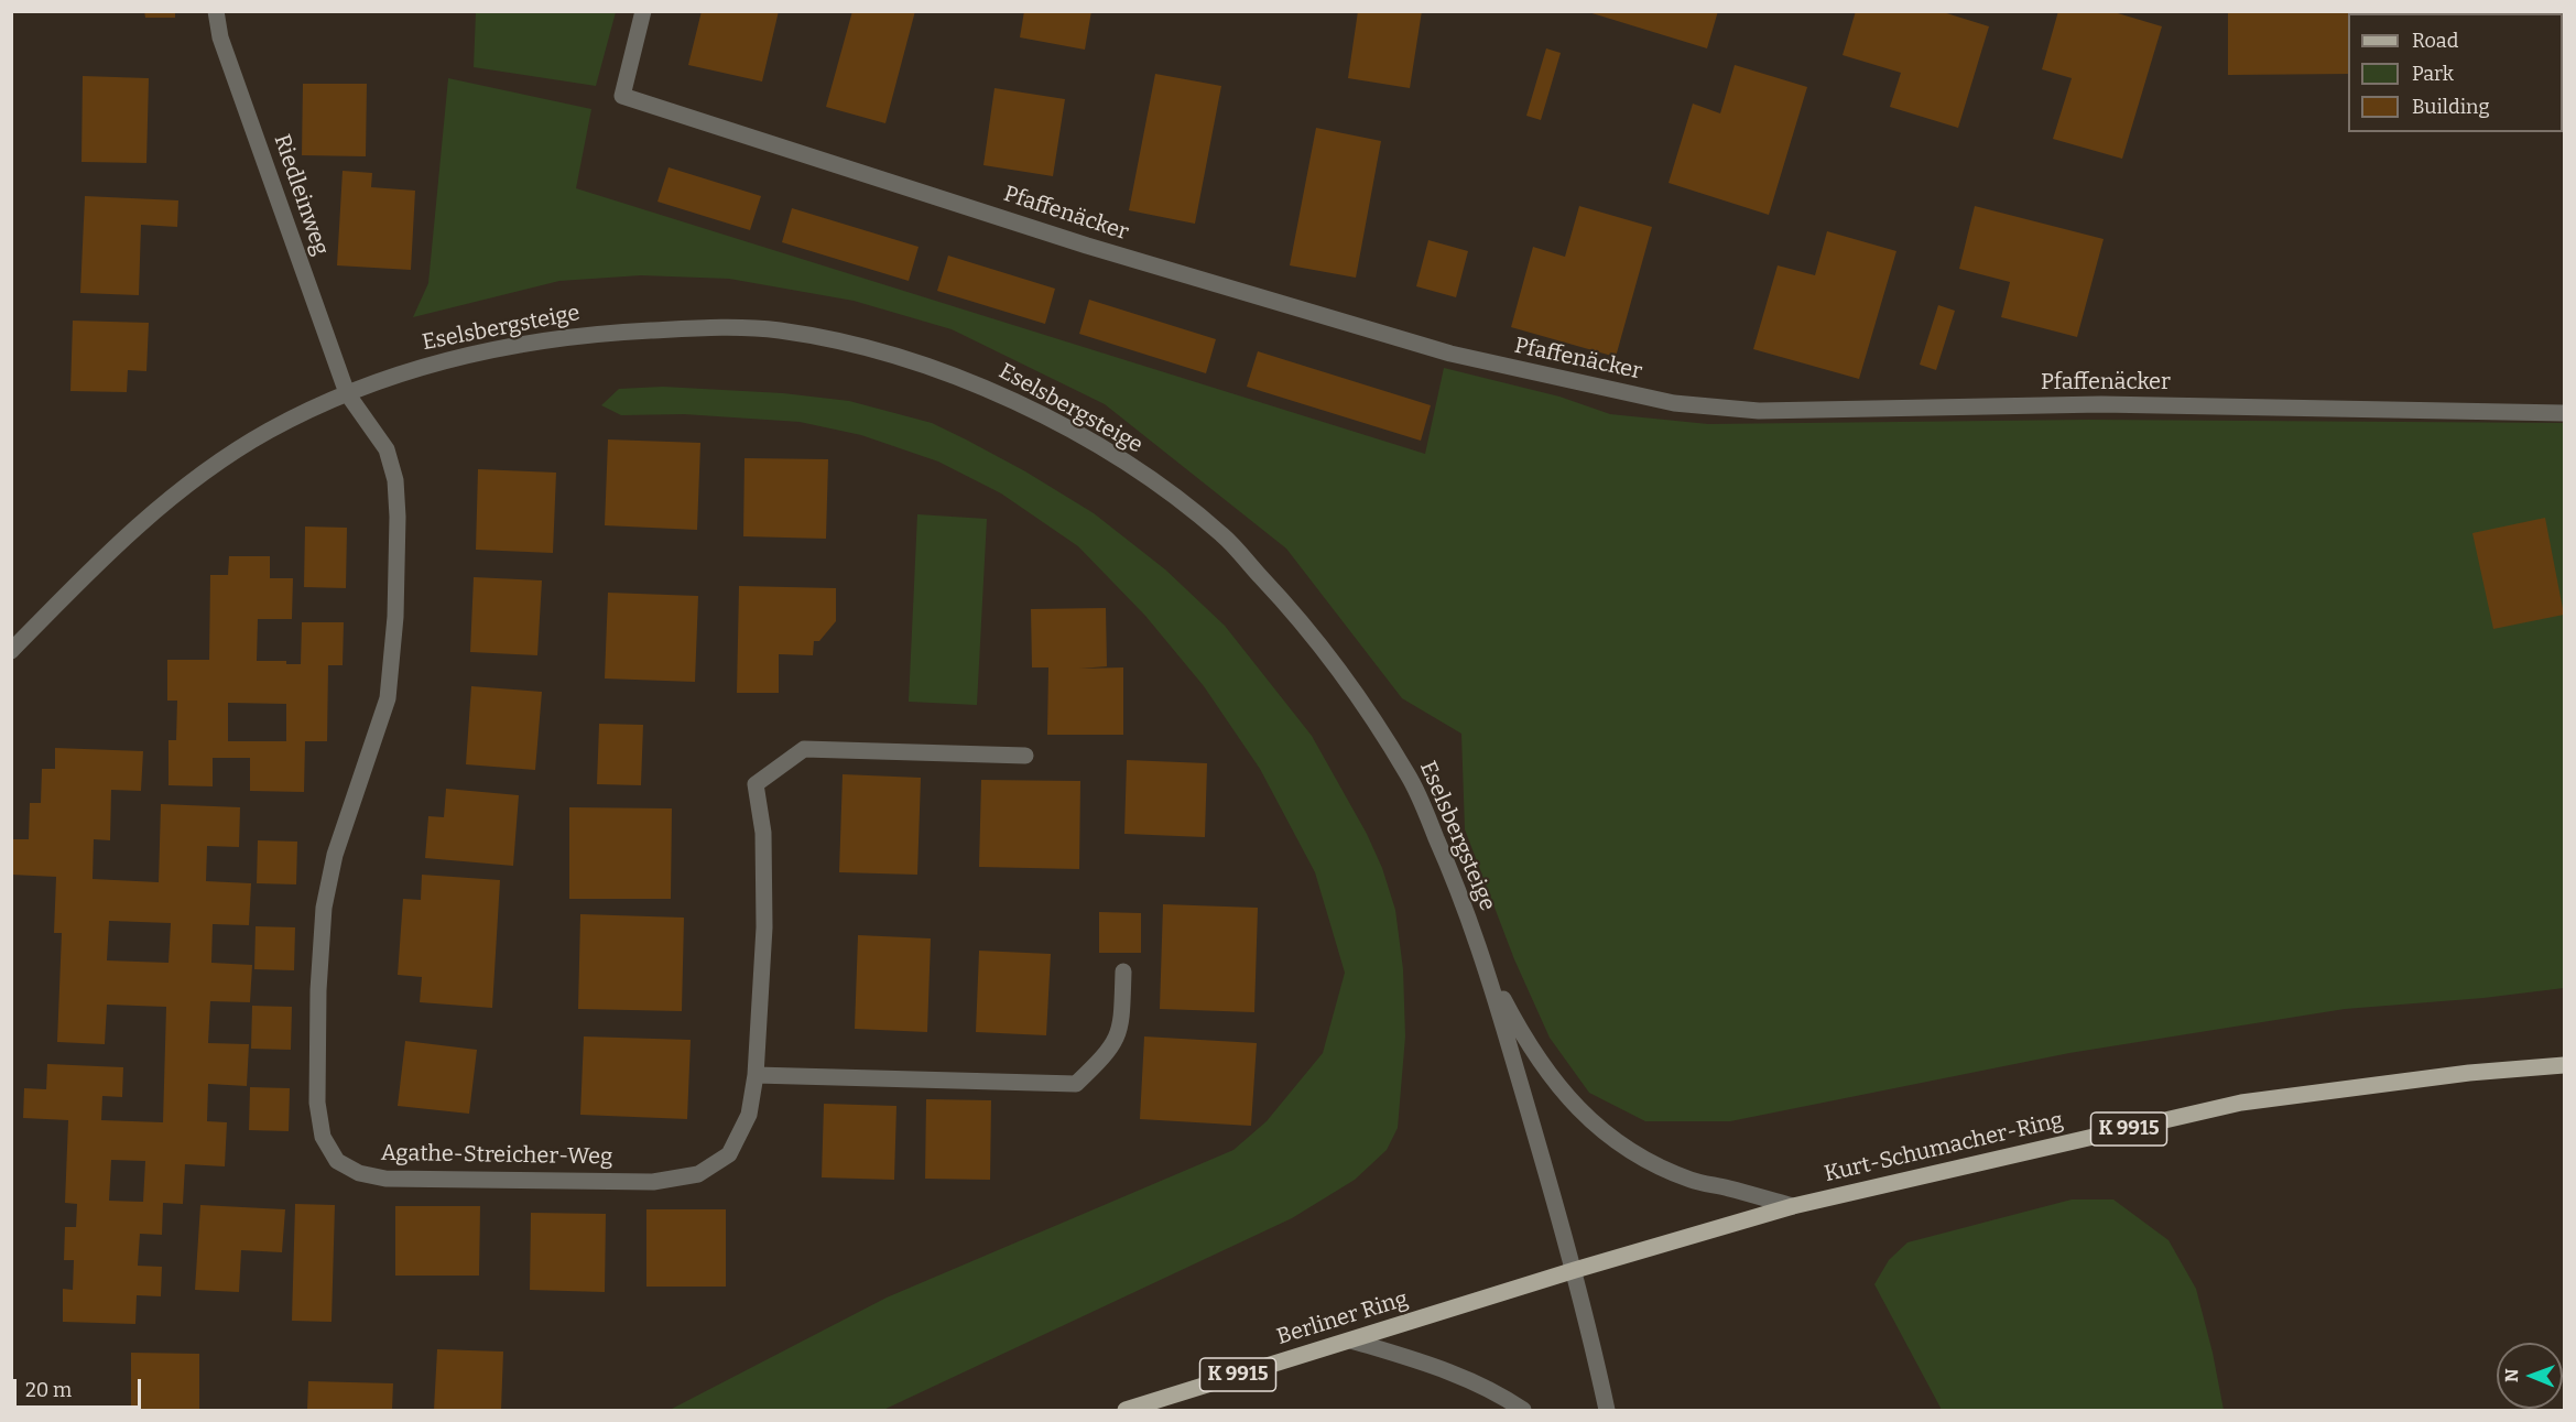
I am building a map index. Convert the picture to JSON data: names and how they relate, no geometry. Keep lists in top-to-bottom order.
{
  "streets": {
    "main road": ["K 9915", "Kurt-Schumacher-Ring", "Berliner Ring"],
    "street": [
      "Riedleinweg",
      "Pfaffenäcker",
      "Eselsbergsteige",
      "Agathe-Streicher-Weg"
    ]
  },
  "crossings": [
    ["Riedleinweg", "Eselsbergsteige"],
    ["Riedleinweg", "Agathe-Streicher-Weg"],
    ["Eselsbergsteige", "Kurt-Schumacher-Ring"],
    ["Eselsbergsteige", "Agathe-Streicher-Weg"],
    ["Eselsbergsteige", "Berliner Ring"],
    ["Kurt-Schumacher-Ring", "Berliner Ring"]
  ],
  "legend": ["Road", "Park", "Building"],
  "scale_bar": "20 m",
  "north": "left"
}
